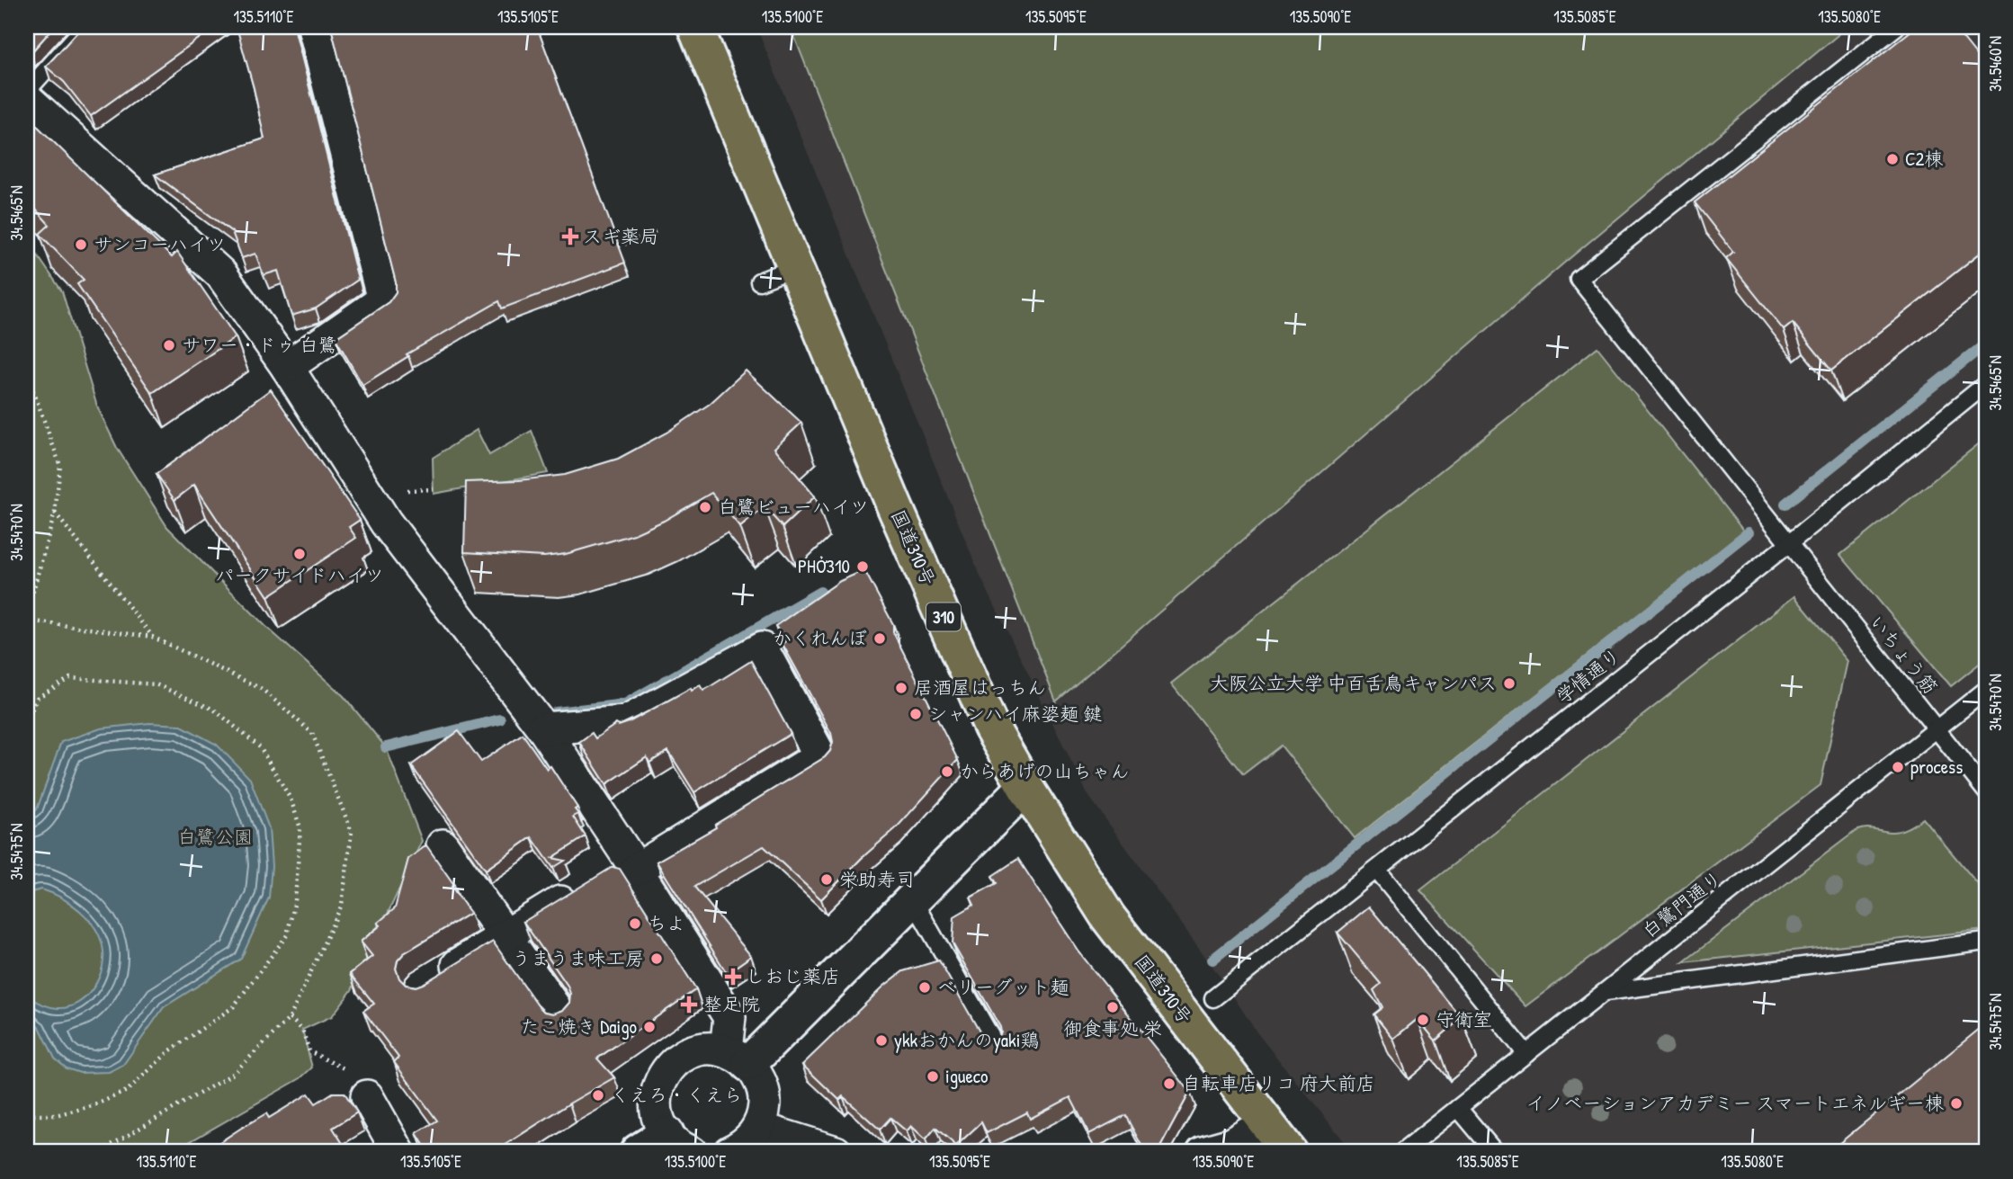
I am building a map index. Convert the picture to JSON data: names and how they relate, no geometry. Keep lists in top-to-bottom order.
{
  "streets": {
    "highway": ["国道310号", "310"],
    "lane": ["いちょう筋", "学情通り", "白鷺門通り"]
  },
  "crossings": [
    ["いちょう筋", "学情通り"],
    ["いちょう筋", "白鷺門通り"]
  ],
  "parks": ["白鷺公園"],
  "places": {
    "other": [
      "C2棟",
      "サンコーハイツ",
      "サワー・ドゥ 白鷺",
      "白鷺ビューハイツ",
      "パークサイドハイツ",
      "PHỞ310",
      "かくれんぼ",
      "大阪公立大学 中百舌鳥キャンパス",
      "居酒屋はっちん",
      "シャンハイ麻婆麺 鍵",
      "process",
      "からあげの山ちゃん",
      "栄助寿司",
      "ちよ",
      "うまうま味工房",
      "ベリーグット麺",
      "御食事処 栄",
      "守衛室",
      "たこ焼き Daigo",
      "ykkおかんのyaki鶏",
      "igueco",
      "自転車店リコ 府大前店",
      "くえろ・くえら",
      "イノベーションアカデミー スマートエネルギー棟"
    ],
    "health": ["スギ薬局", "しおじ薬店", "整足院"]
  },
  "coordinates": [
    "135.5110°E",
    "135.5105°E",
    "135.5100°E",
    "135.5095°E",
    "135.5090°E",
    "135.5085°E",
    "135.5080°E",
    "34.5460°N",
    "34.5465°N",
    "34.5470°N",
    "34.5475°N"
  ]
}
